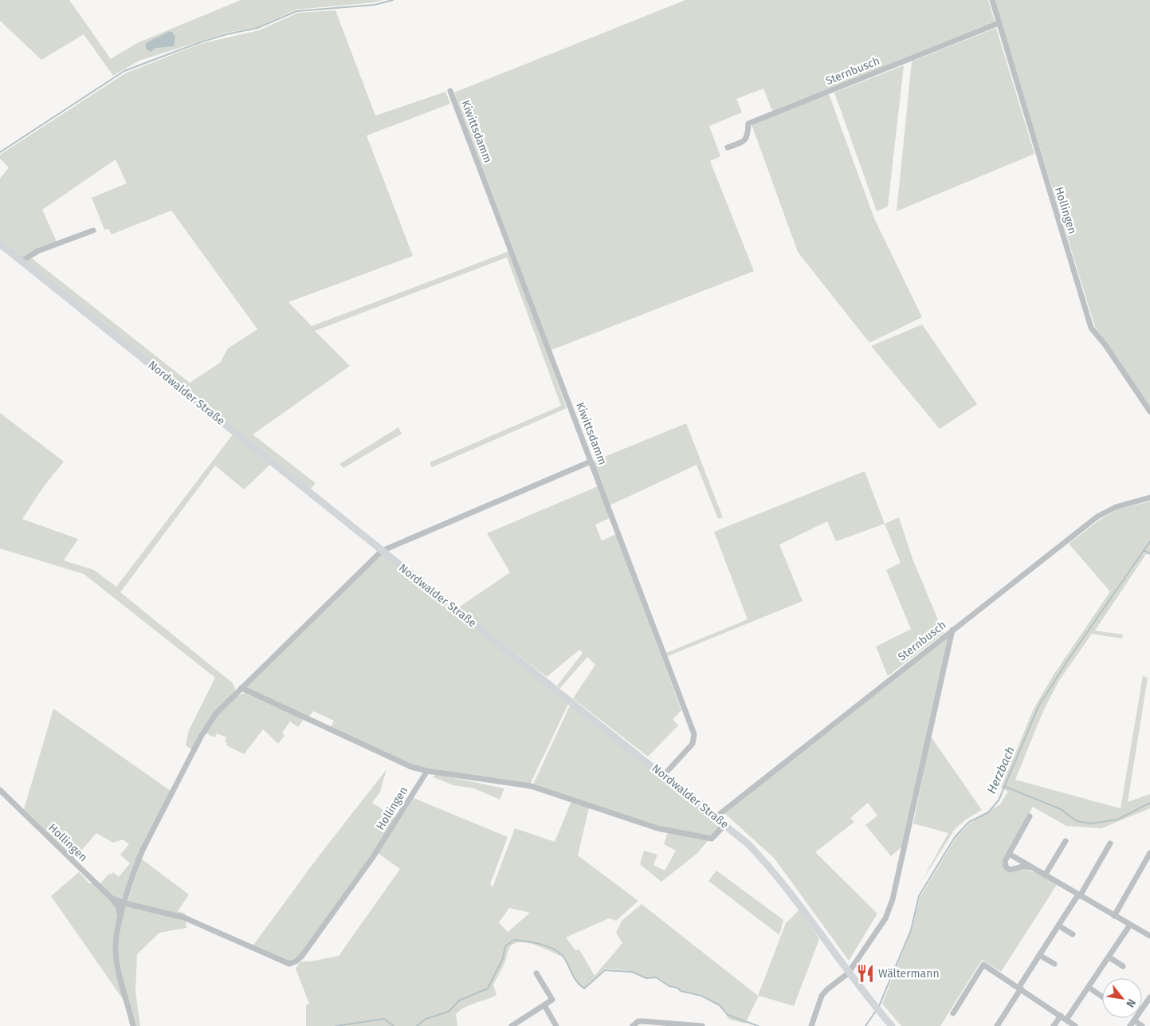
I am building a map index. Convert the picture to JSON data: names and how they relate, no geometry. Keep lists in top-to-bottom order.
{
  "streets": {
    "main road": ["Nordwalder Straße"],
    "street": ["Sternbusch", "Kiwittsdamm", "Hollingen"]
  },
  "crossings": [
    ["Sternbusch", "Hollingen"],
    ["Sternbusch", "Nordwalder Straße"],
    ["Kiwittsdamm", "Nordwalder Straße"]
  ],
  "water": ["Herzbach"],
  "places": {
    "restaurant": ["Wältermann"]
  },
  "north": "bottom right"
}
